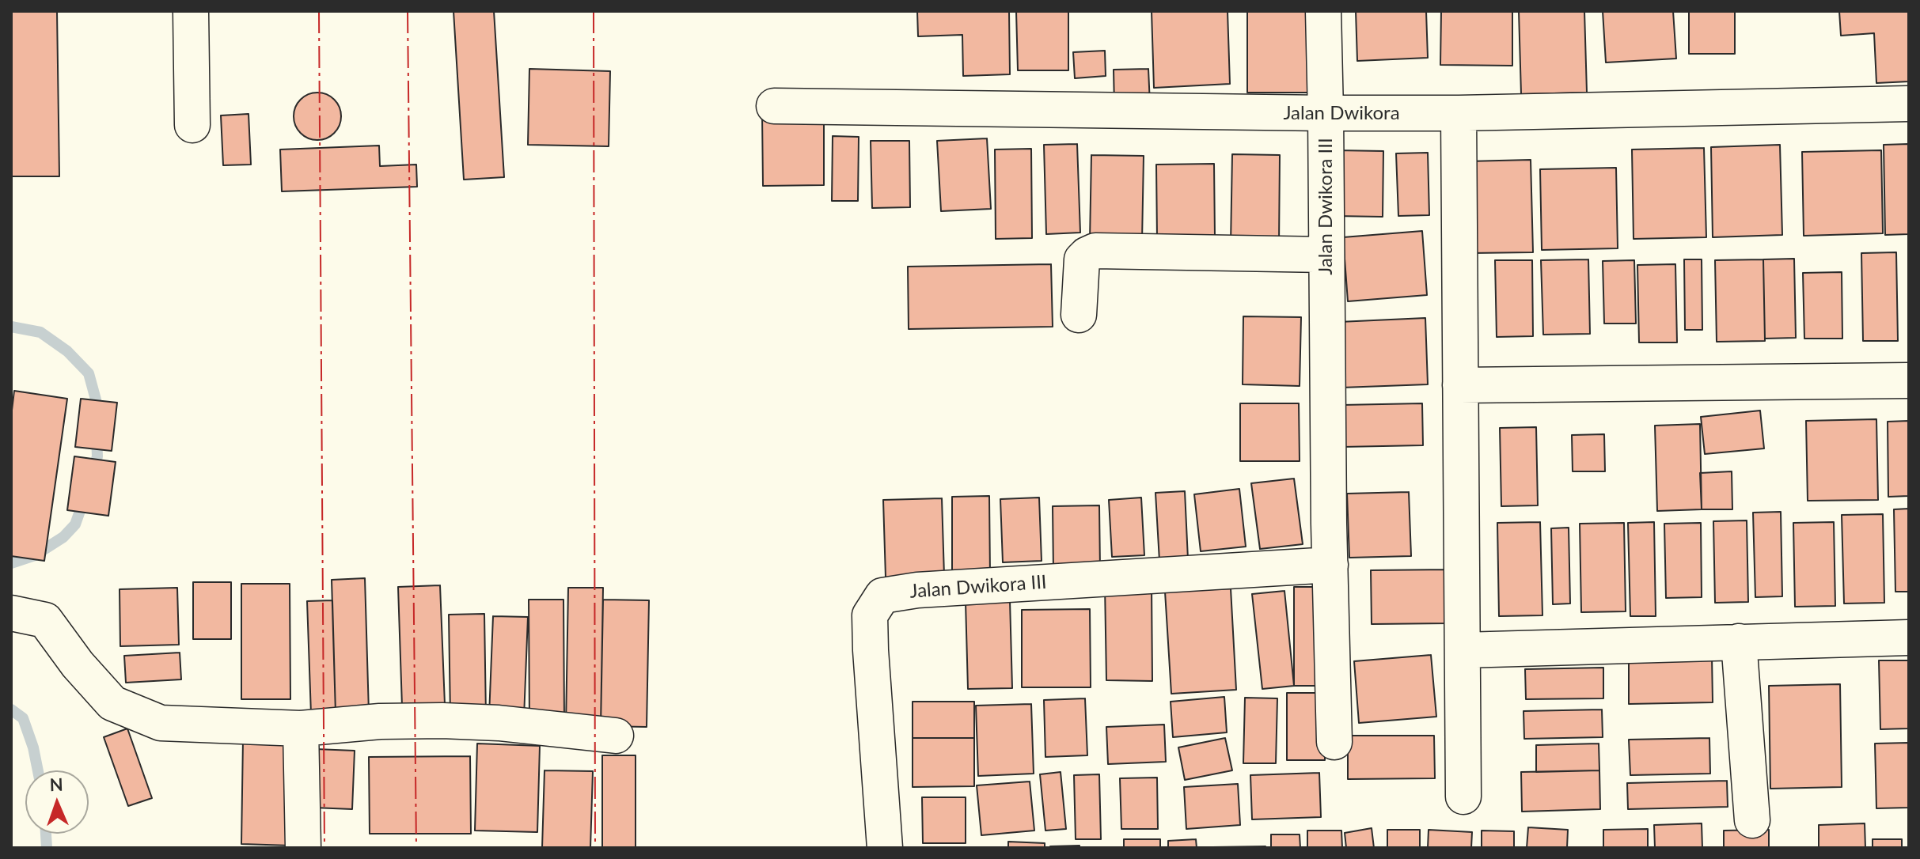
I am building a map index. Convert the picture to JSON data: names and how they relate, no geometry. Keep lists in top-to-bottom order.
{
  "streets": {
    "street": ["Jalan Dwikora", "Jalan Dwikora III"]
  },
  "crossings": [
    ["Jalan Dwikora", "Jalan Dwikora III"]
  ],
  "north": "top"
}
